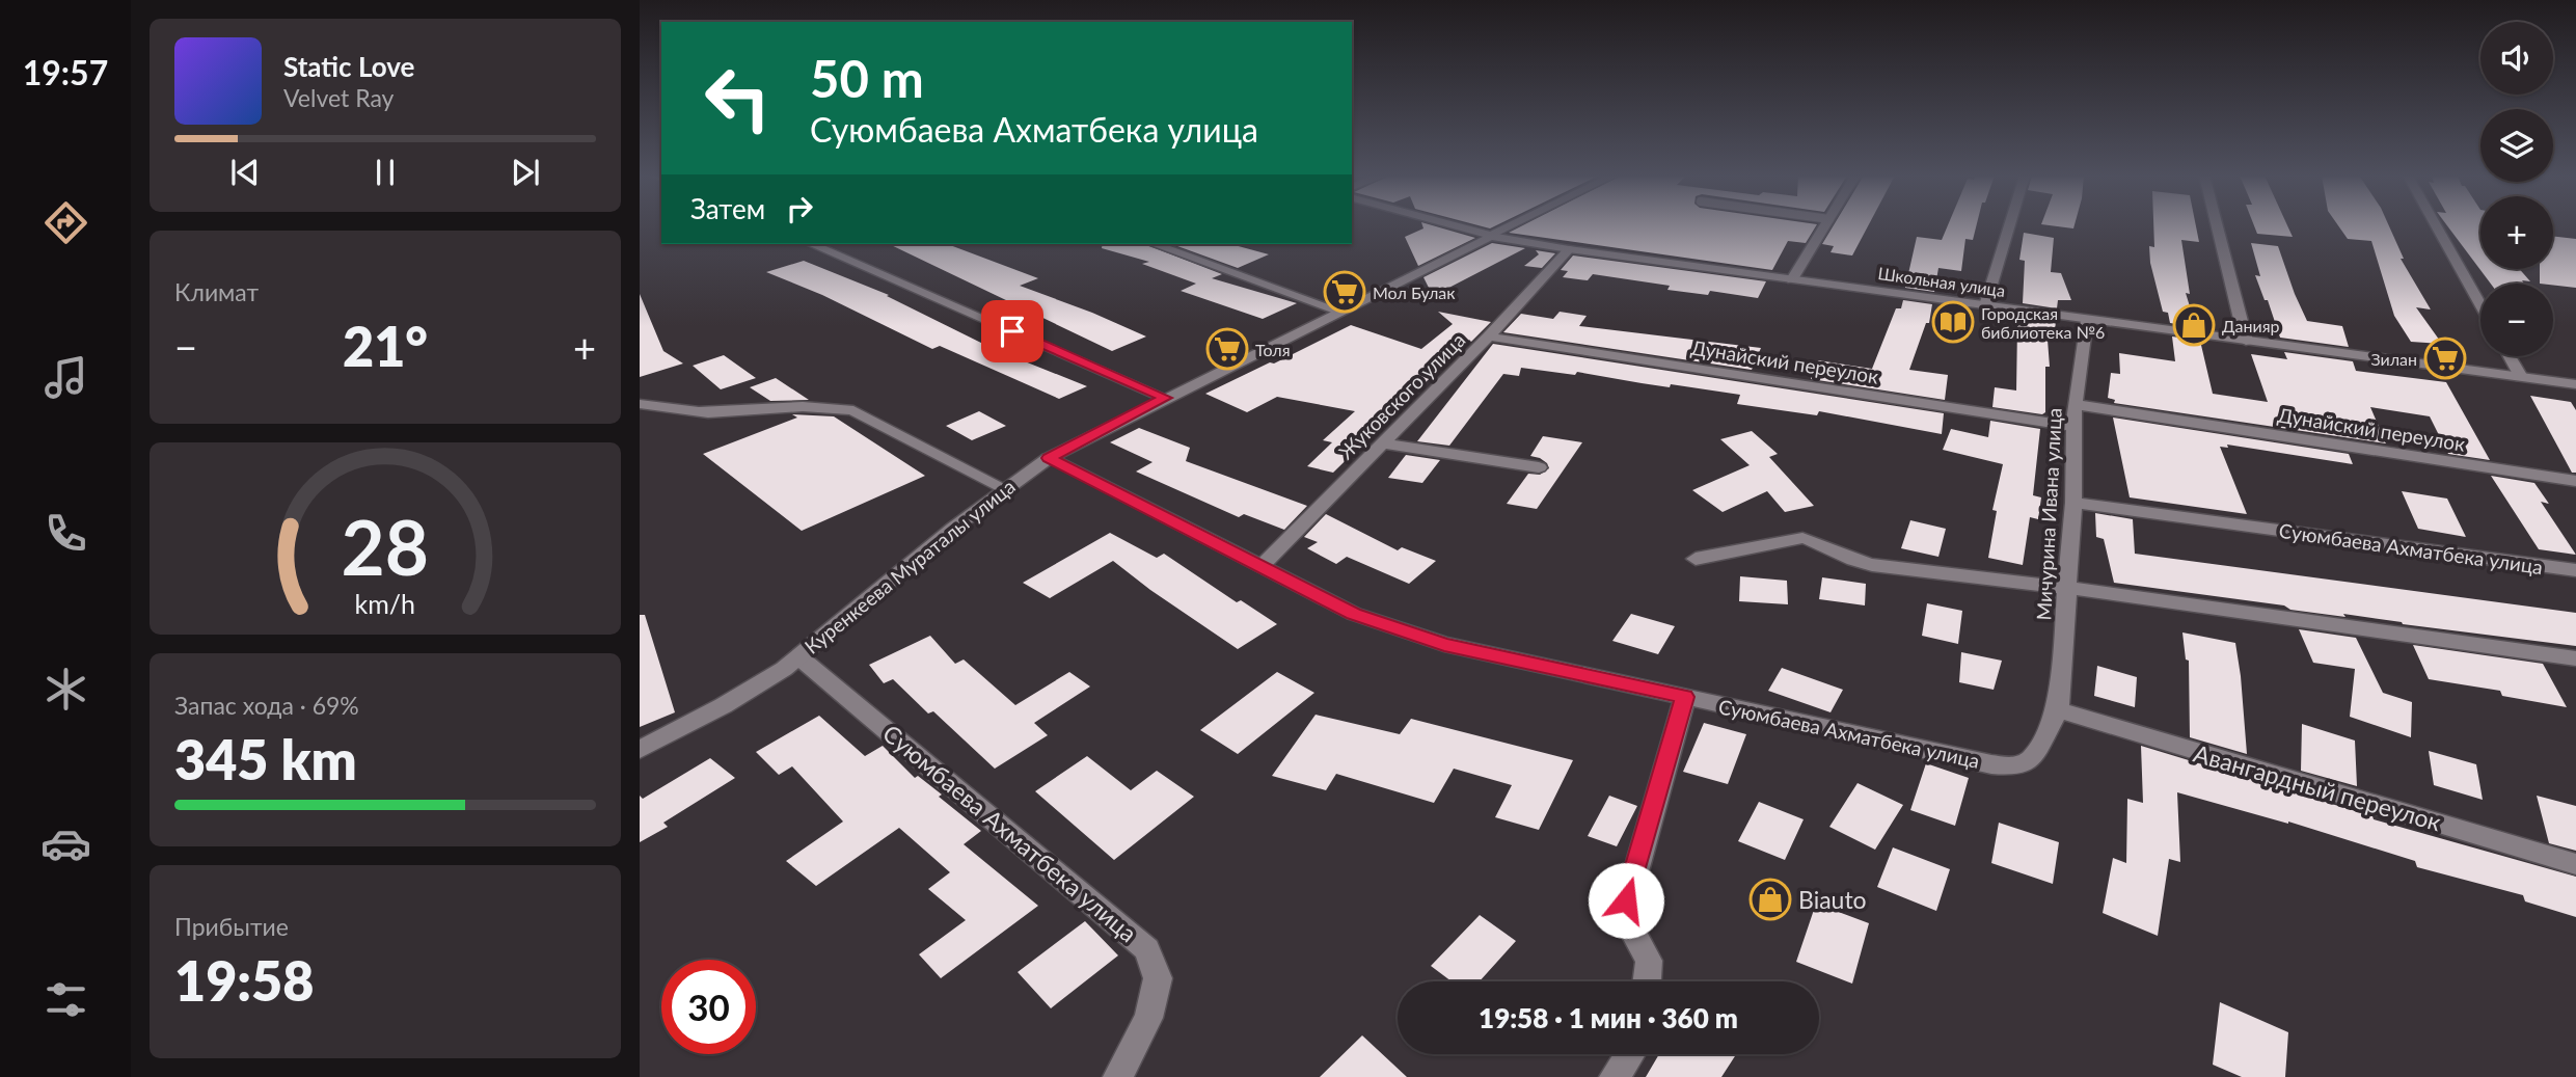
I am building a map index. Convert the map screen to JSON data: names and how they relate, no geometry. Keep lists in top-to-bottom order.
{
  "streets": {
    "street": [
      "Школьная улица",
      "Дунайский переулок",
      "Жуковского улица",
      "Мичурина Ивана улица",
      "Суюмбаева Ахматбека улица",
      "Куренкеева Мураталы улица",
      "Авангардный переулок"
    ]
  },
  "crossings": [
    ["Школьная улица", "Жуковского улица"],
    ["Школьная улица", "Мичурина Ивана улица"],
    ["Школьная улица", "Куренкеева Мураталы улица"],
    ["Дунайский переулок", "Жуковского улица"],
    ["Дунайский переулок", "Мичурина Ивана улица"],
    ["Жуковского улица", "Суюмбаева Ахматбека улица"],
    ["Мичурина Ивана улица", "Суюмбаева Ахматбека улица"],
    ["Мичурина Ивана улица", "Авангардный переулок"],
    ["Суюмбаева Ахматбека улица", "Куренкеева Мураталы улица"],
    ["Суюмбаева Ахматбека улица", "Авангардный переулок"]
  ],
  "places": {
    "supermarket": ["Мол Булак", "Толя", "Зилан"],
    "library": ["Городская библиотека №6"],
    "shop": ["Данияр", "Biauto"]
  },
  "page": {
    "tabs": "19:57",
    "map_buttons": ["+", "−"],
    "turn": ["50 m", "Суюмбаева Ахматбека улица"],
    "song": ["Static Love", "Velvet Ray"],
    "then": "Затем",
    "tile": [
      "Климат",
      ["Запас хода · 69%", "345 km"],
      ["Прибытие", "19:58"]
    ],
    "heat": ["−", "21°", "+"],
    "limit": "30",
    "trip": "19:58 · 1 мин · 360 m",
    "gauge": ["28", "km/h"]
  }
}
